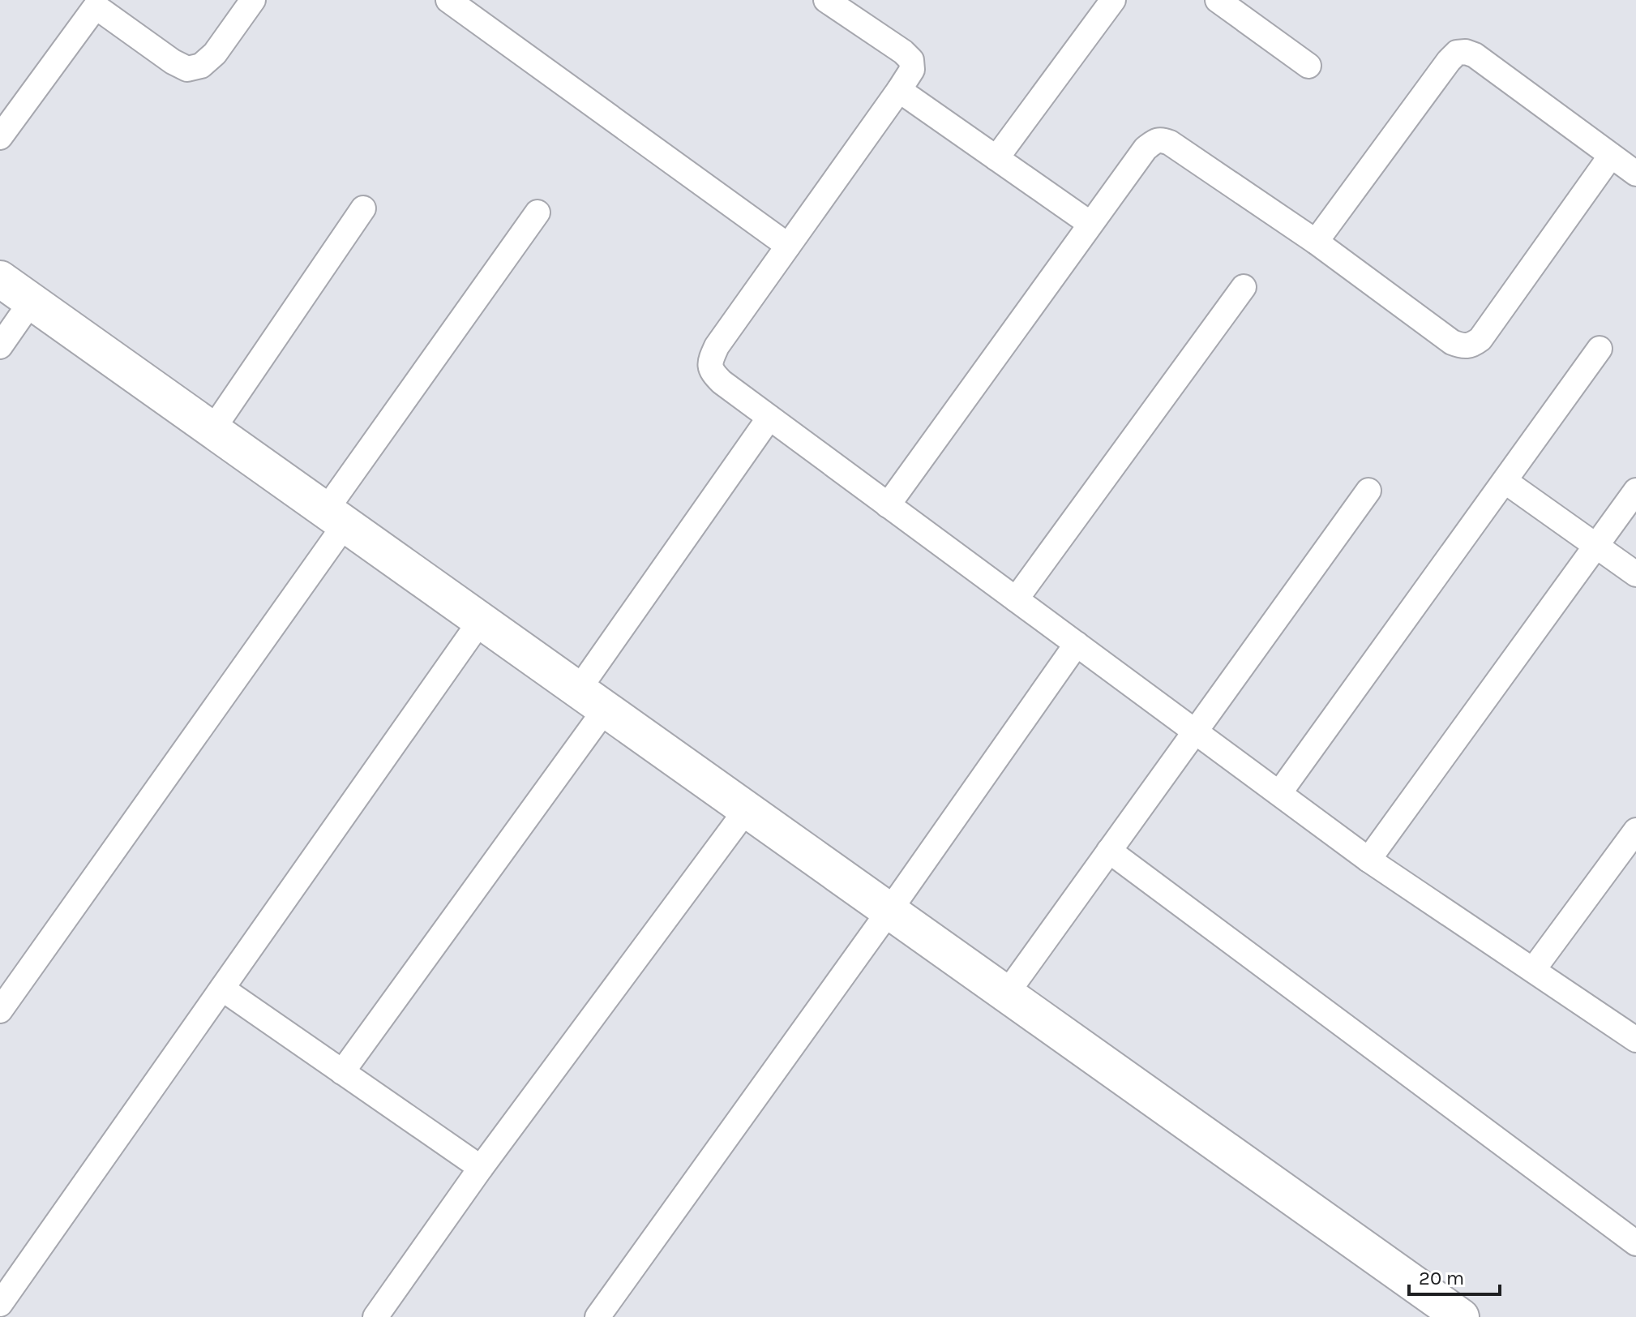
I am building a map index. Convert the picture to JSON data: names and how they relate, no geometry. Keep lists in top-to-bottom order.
{
  "scale_bar": "20 m"
}
